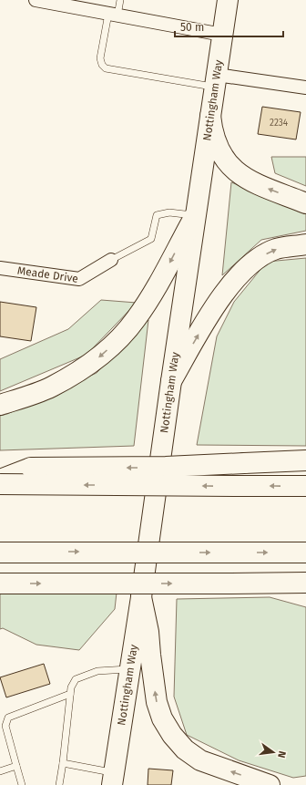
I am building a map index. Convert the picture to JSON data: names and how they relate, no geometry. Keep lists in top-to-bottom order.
{
  "streets": {
    "main road": ["Nottingham Way"],
    "street": ["Meade Drive"]
  },
  "house_numbers": ["2234"],
  "scale_bar": "50 m",
  "north": "right"
}
